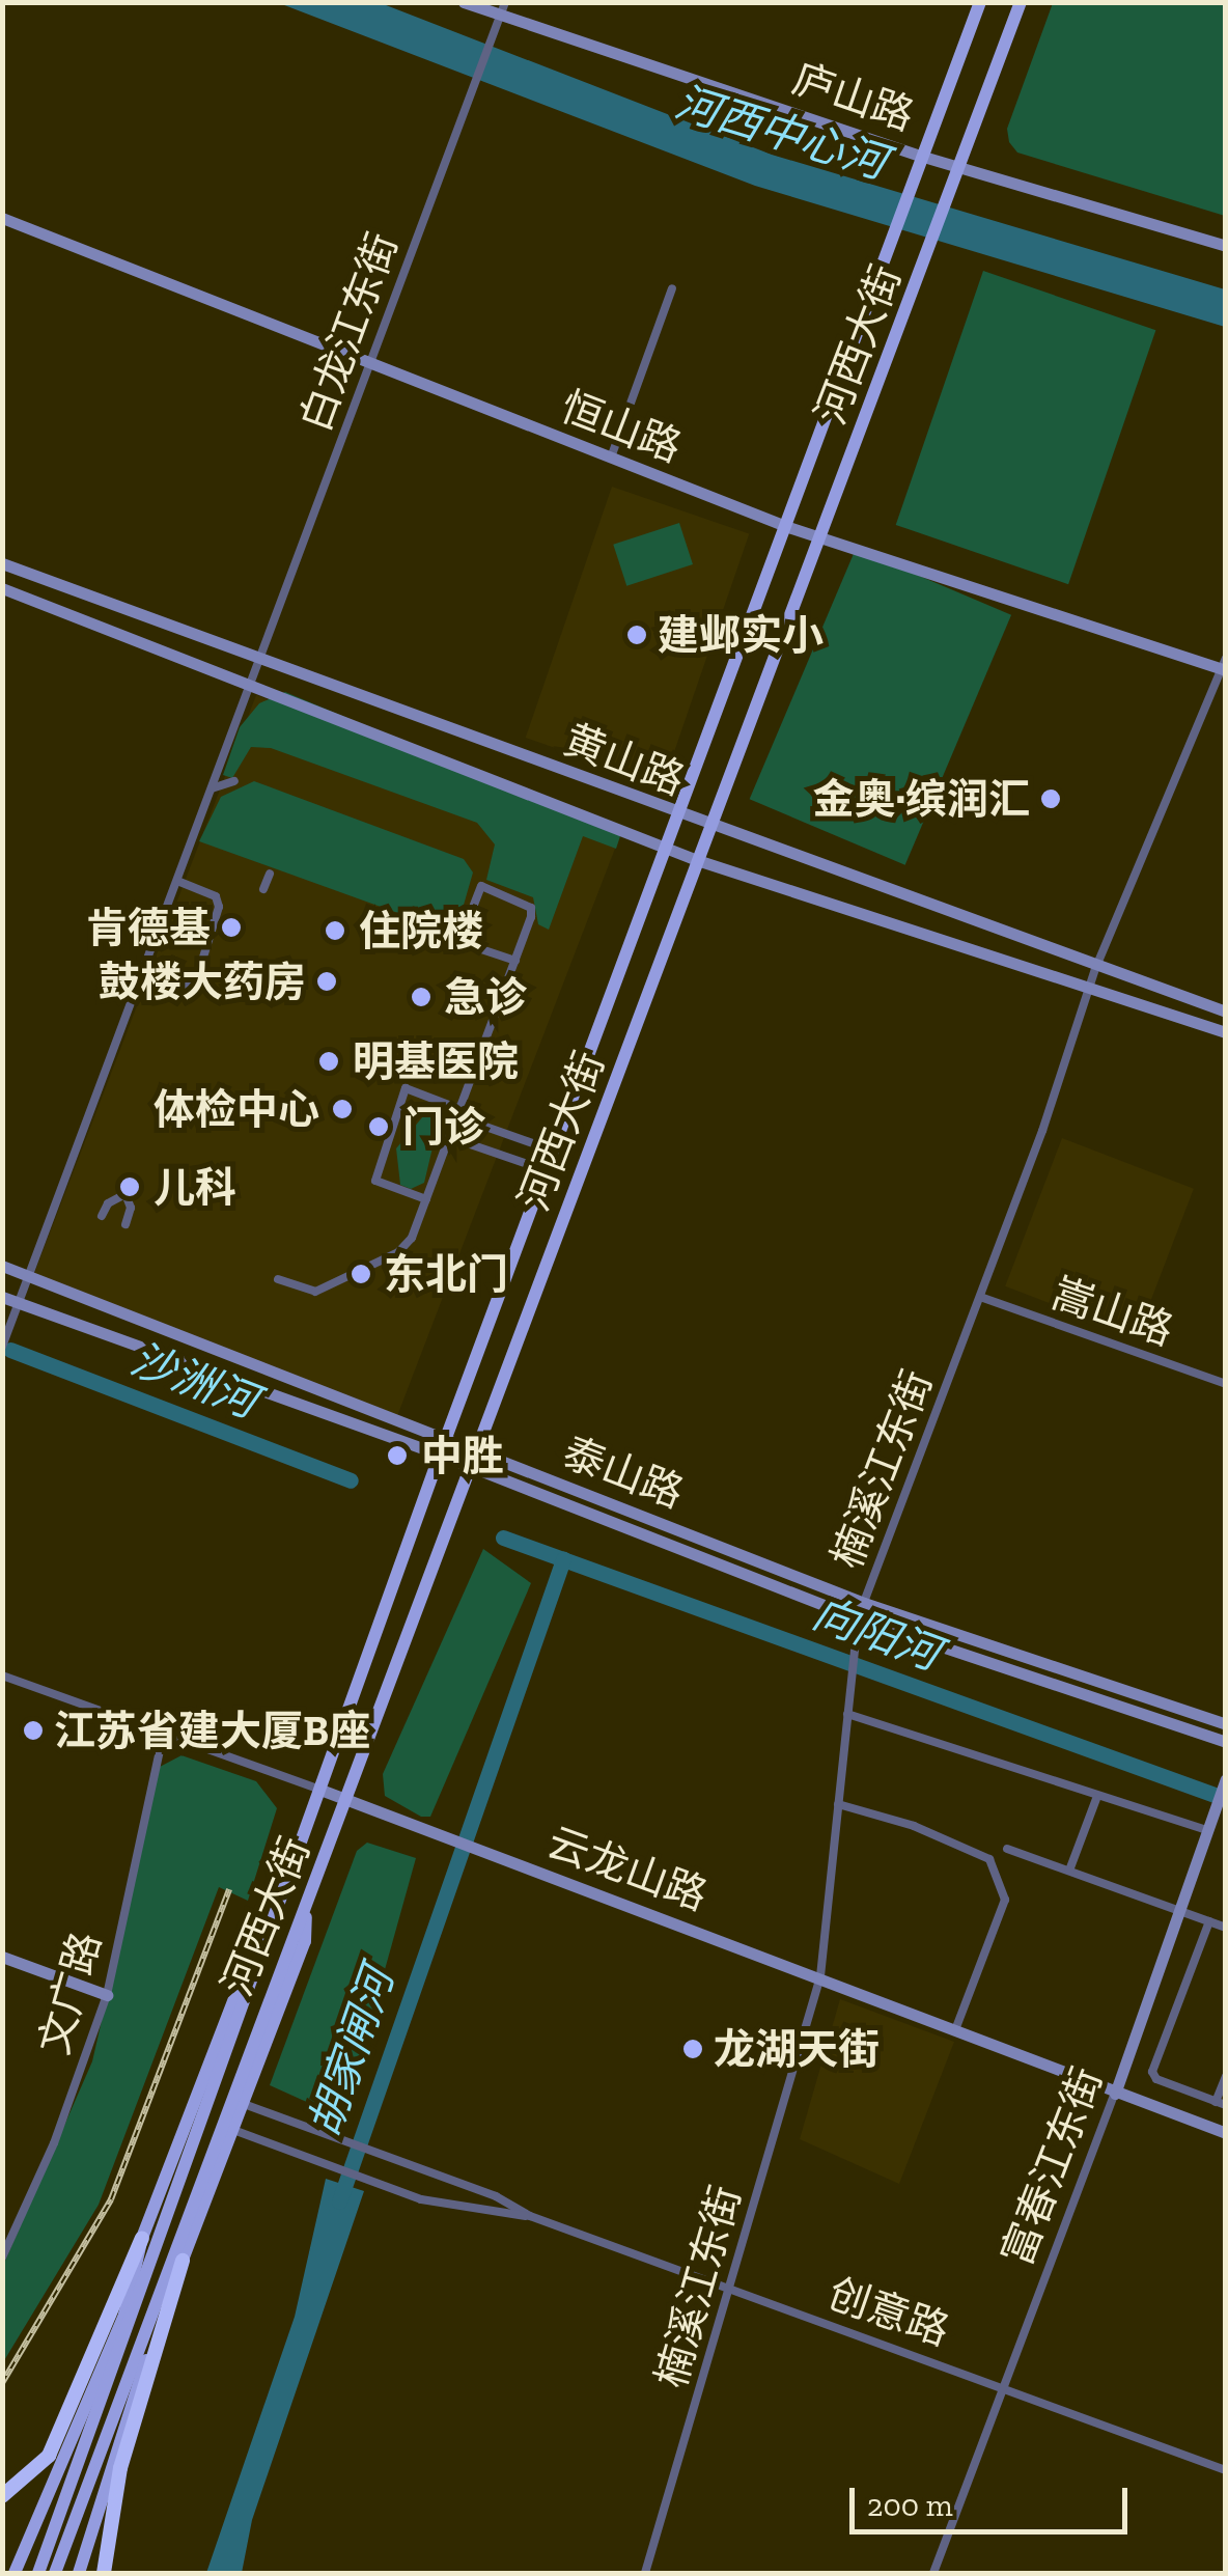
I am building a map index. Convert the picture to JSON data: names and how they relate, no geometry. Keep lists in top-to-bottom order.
{
  "streets": {
    "main road": ["河西大街"],
    "street": [
      "庐山路",
      "白龙江东街",
      "恒山路",
      "黄山路",
      "嵩山路",
      "楠溪江东街",
      "泰山路",
      "云龙山路",
      "文广路",
      "富春江东街",
      "创意路"
    ]
  },
  "crossings": [
    ["庐山路", "白龙江东街"],
    ["庐山路", "河西大街"],
    ["白龙江东街", "恒山路"],
    ["白龙江东街", "黄山路"],
    ["白龙江东街", "泰山路"],
    ["河西大街", "恒山路"],
    ["河西大街", "黄山路"],
    ["河西大街", "泰山路"],
    ["河西大街", "云龙山路"],
    ["恒山路", "楠溪江东街"],
    ["黄山路", "楠溪江东街"],
    ["嵩山路", "楠溪江东街"],
    ["楠溪江东街", "泰山路"],
    ["楠溪江东街", "云龙山路"],
    ["楠溪江东街", "创意路"],
    ["云龙山路", "文广路"],
    ["云龙山路", "富春江东街"],
    ["富春江东街", "创意路"]
  ],
  "water": [
    "河西中心河",
    "沙洲河",
    "向阳河",
    "胡家闸河"
  ],
  "places": [
    "建邺实小",
    "金奥·缤润汇",
    "肯德基",
    "住院楼",
    "鼓楼大药房",
    "急诊",
    "明基医院",
    "体检中心",
    "门诊",
    "儿科",
    "东北门",
    "中胜",
    "江苏省建大厦B座",
    "龙湖天街"
  ],
  "scale_bar": "200 m"
}
